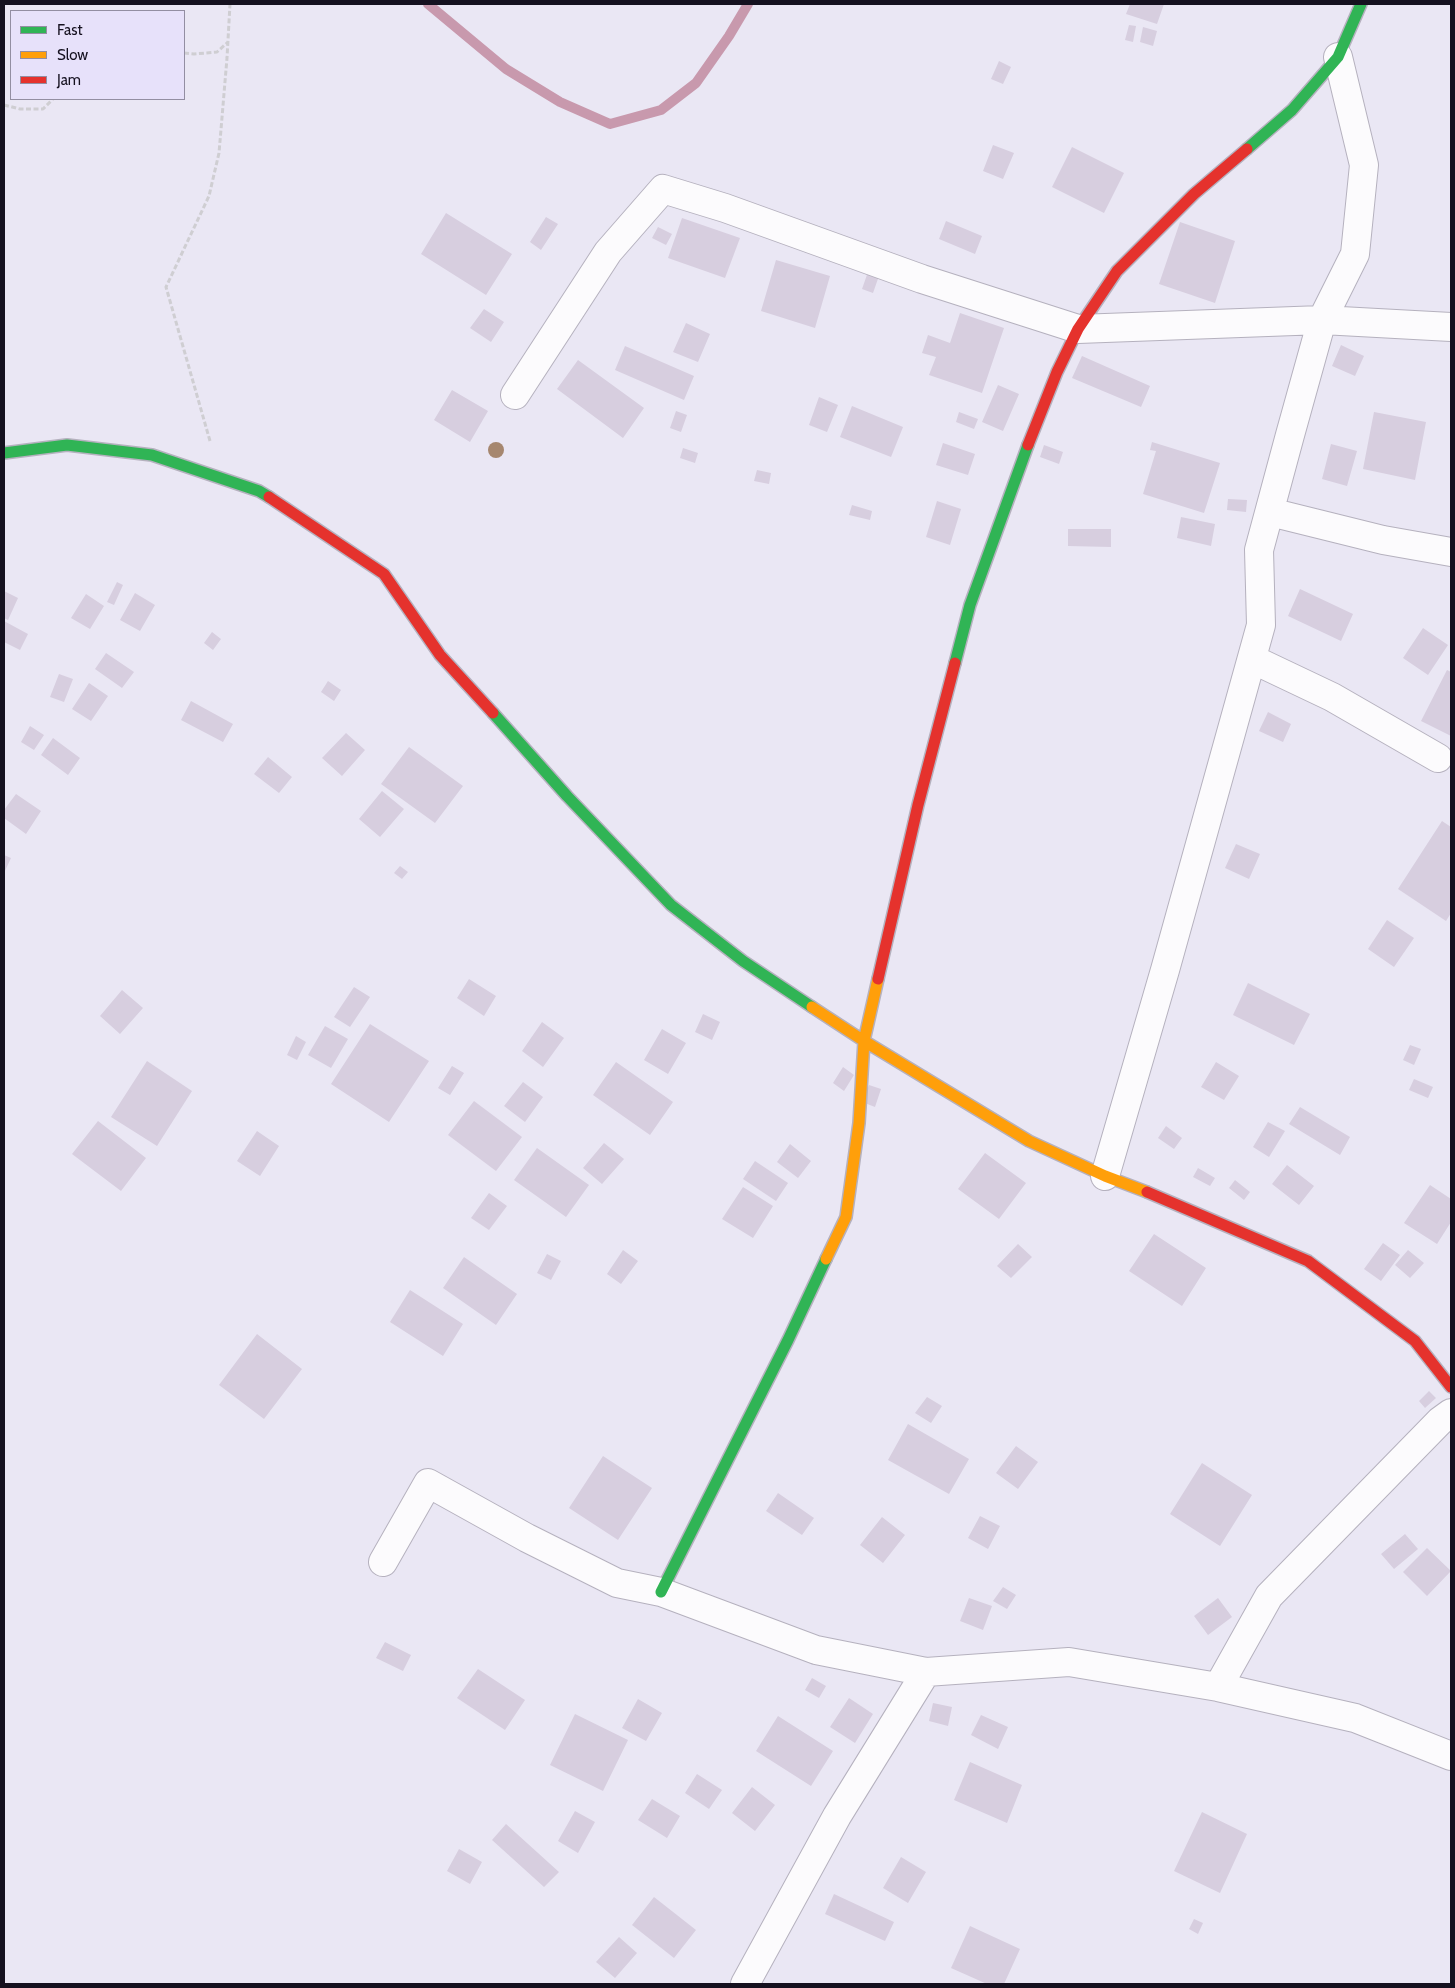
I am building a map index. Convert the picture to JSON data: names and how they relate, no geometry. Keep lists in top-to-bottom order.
{
  "legend": ["Fast", "Slow", "Jam"]
}
